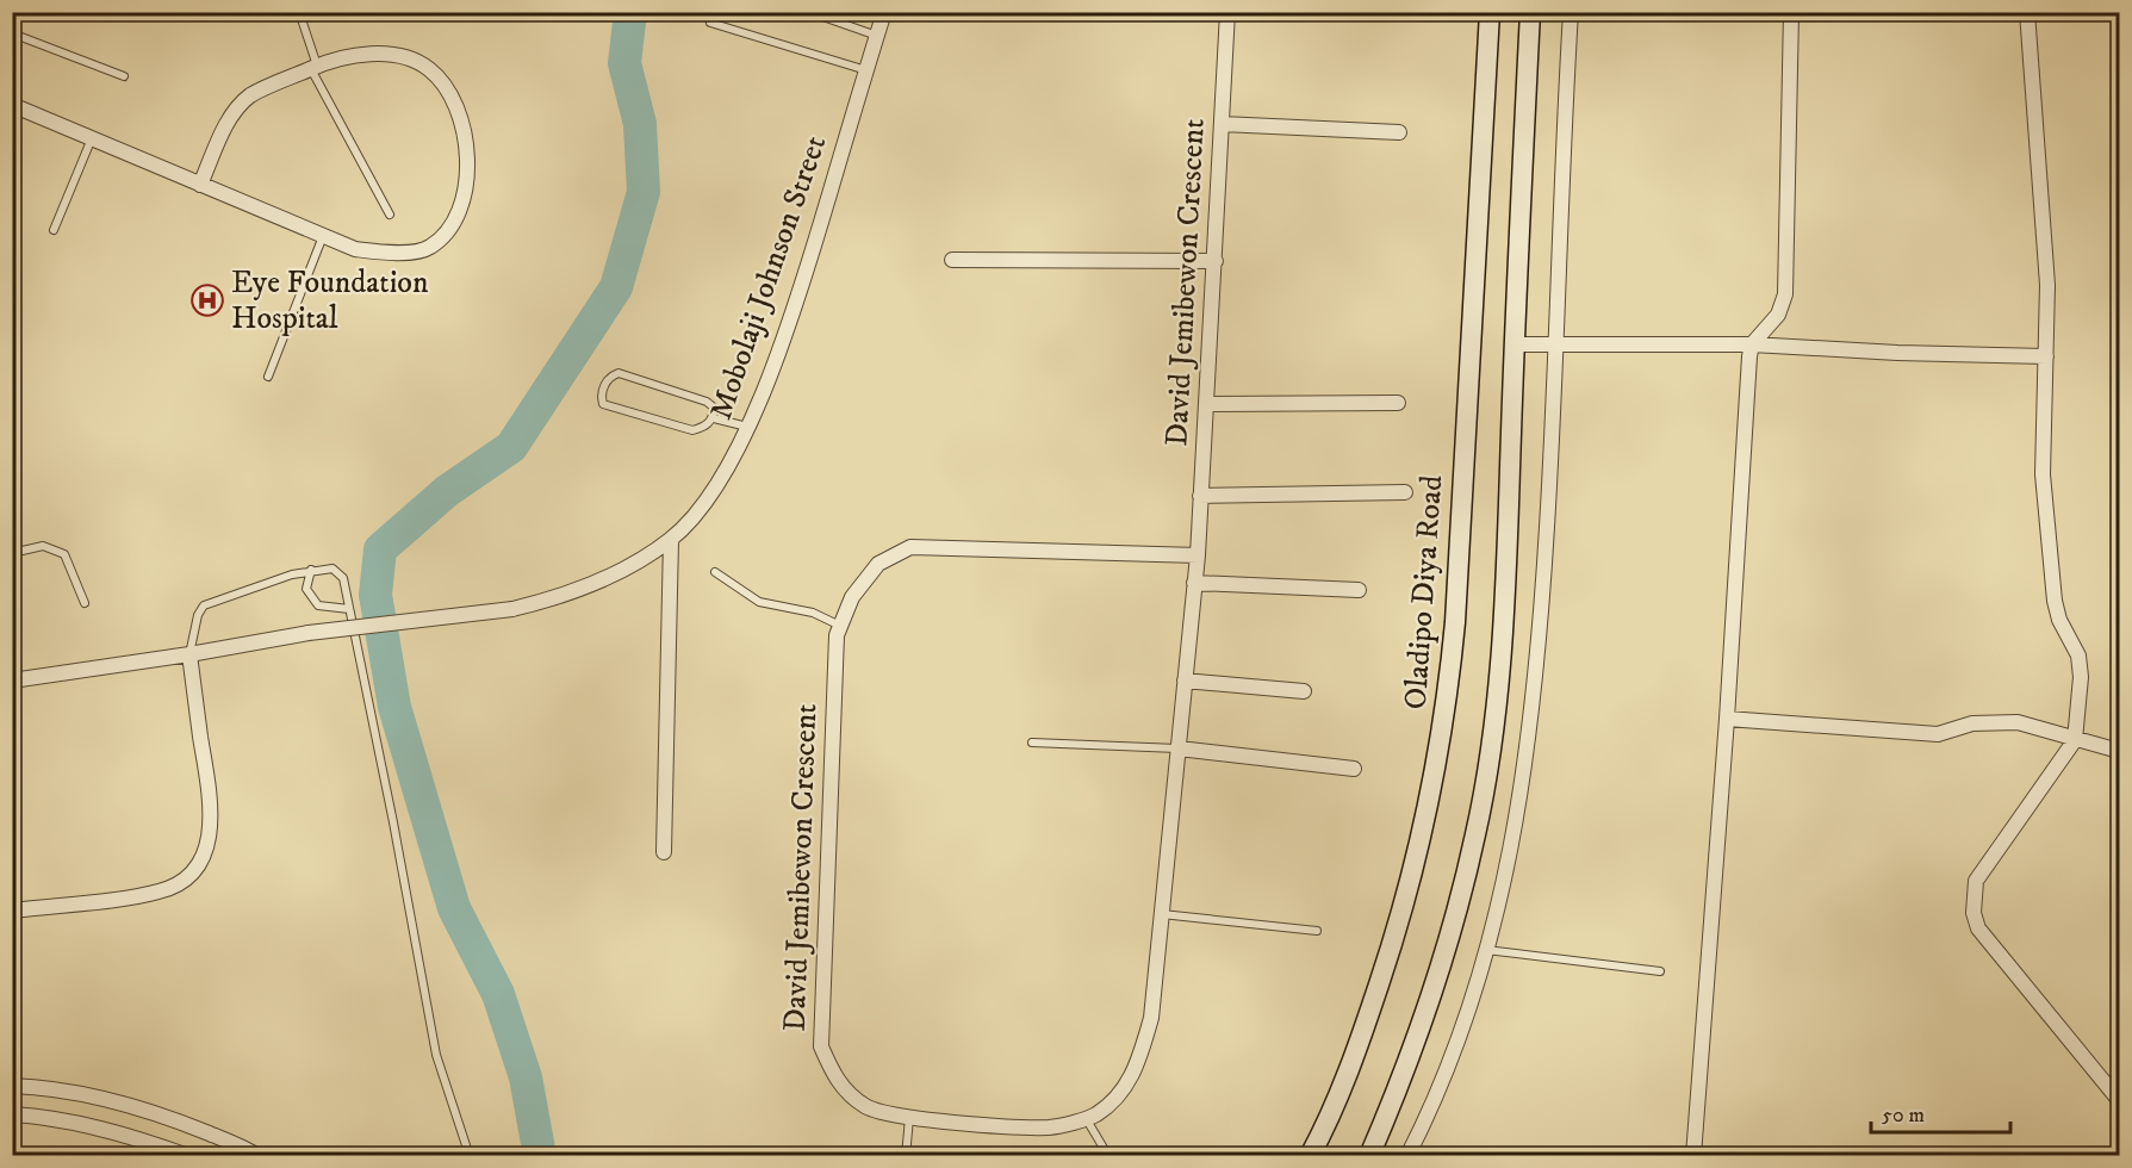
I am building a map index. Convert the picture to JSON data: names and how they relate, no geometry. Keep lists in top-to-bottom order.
{
  "streets": {
    "main road": ["Oladipo Diya Road"],
    "street": ["Mobolaji Johnson Street", "David Jemibewon Crescent"]
  },
  "places": {
    "hospital": ["Eye Foundation Hospital"]
  },
  "scale_bar": "50 m"
}
